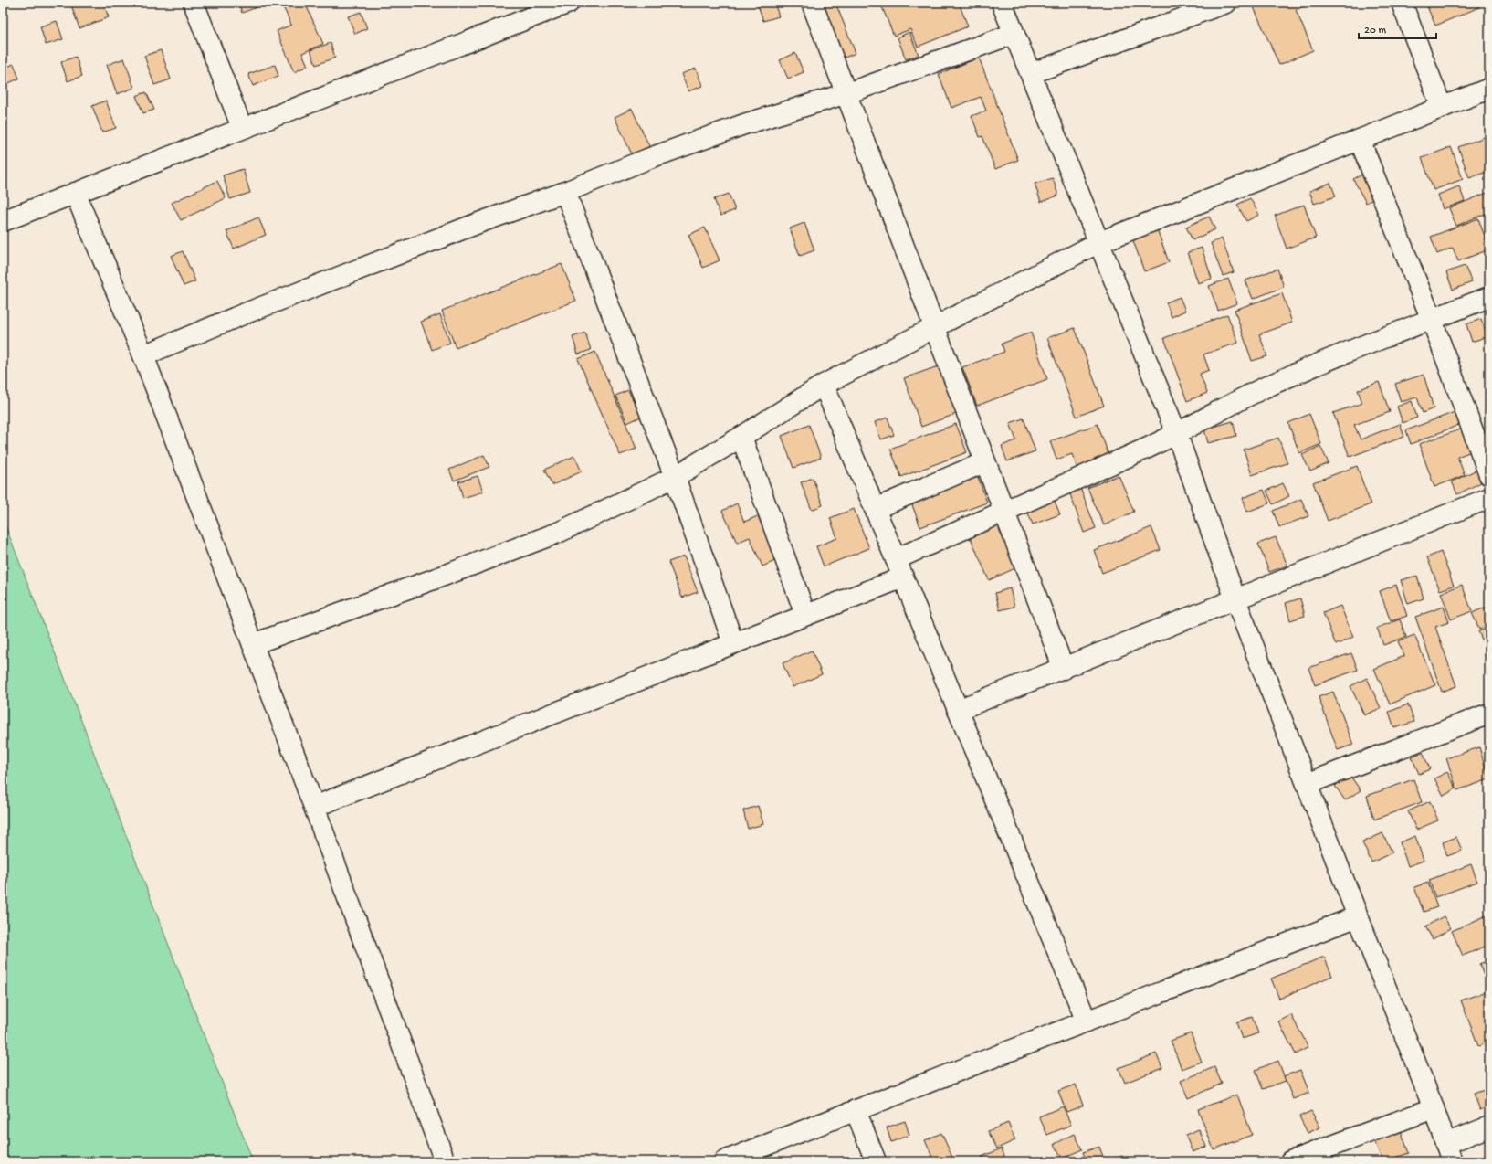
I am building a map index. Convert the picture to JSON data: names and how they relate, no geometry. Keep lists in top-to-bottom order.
{
  "scale_bar": "20 m"
}
